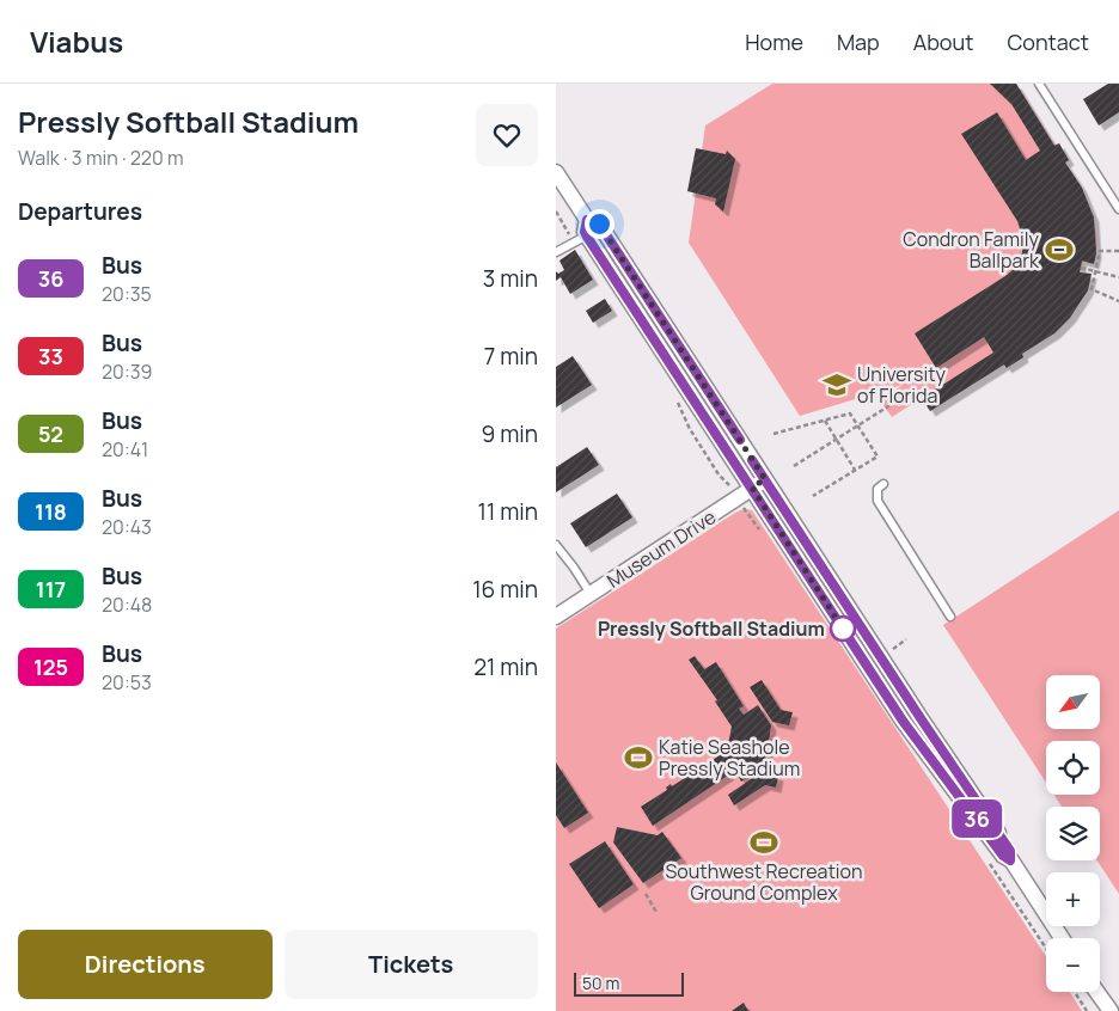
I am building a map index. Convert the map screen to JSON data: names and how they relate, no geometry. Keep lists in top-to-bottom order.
{
  "streets": {
    "street": ["Museum Drive"]
  },
  "places": {
    "sports": ["Condron Family Ballpark", "Katie Seashole Pressly Stadium", "Southwest Recreation Ground Complex"],
    "school or university": ["University of Florida"],
    "other": ["Pressly Softball Stadium"]
  },
  "lines": ["bus line 36"],
  "scale_bar": "50 m",
  "north": "bottom left",
  "page": {
    "header": "Viabus",
    "nav": [
      "Home",
      "Map",
      "About",
      "Contact"
    ],
    "heading": [
      ["Pressly Softball Stadium", "Walk · 3 min · 220 m"],
      "Departures"
    ],
    "on_map": "36",
    "list": [
      {
        "mark": "36",
        "name": "Bus",
        "note": "20:35",
        "value": "3 min"
      },
      {
        "mark": "33",
        "name": "Bus",
        "note": "20:39",
        "value": "7 min"
      },
      {
        "mark": "52",
        "name": "Bus",
        "note": "20:41",
        "value": "9 min"
      },
      {
        "mark": "118",
        "name": "Bus",
        "note": "20:43",
        "value": "11 min"
      },
      {
        "mark": "117",
        "name": "Bus",
        "note": "20:48",
        "value": "16 min"
      },
      {
        "mark": "125",
        "name": "Bus",
        "note": "20:53",
        "value": "21 min"
      }
    ],
    "map_buttons": ["+", "−"],
    "buttons": ["Directions", "Tickets"],
    "scale": "50 m"
  }
}
